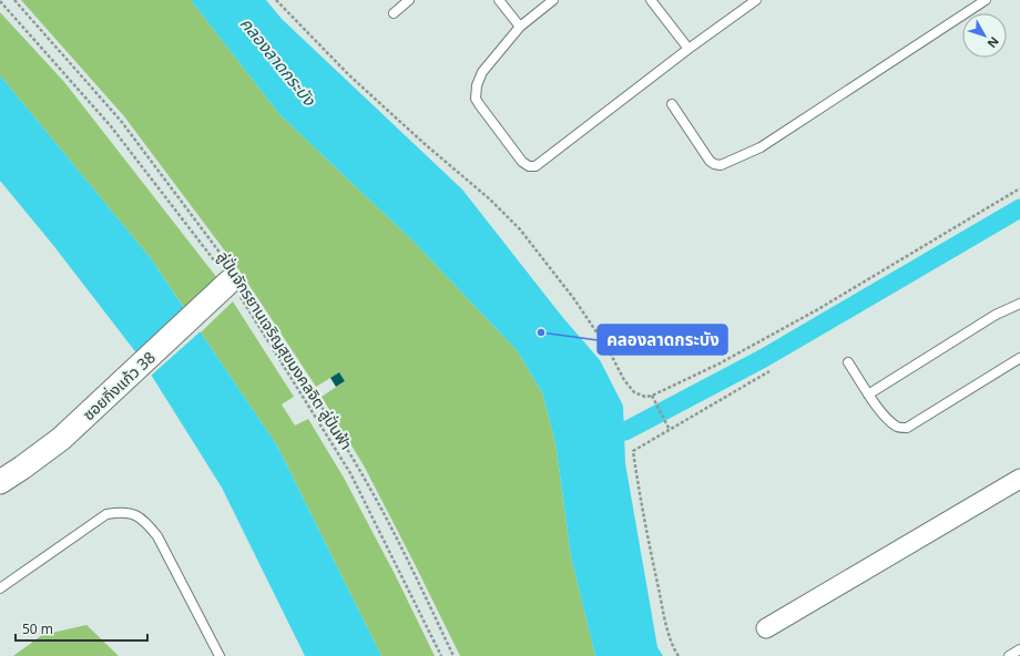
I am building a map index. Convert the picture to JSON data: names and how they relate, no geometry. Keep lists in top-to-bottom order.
{
  "streets": {
    "street": ["ซอยกิ่งแก้ว 38"],
    "path": ["ลู่ปั่นจักรยานเจริญสุขมงคลจิต ลู่ปั่นฟ้า"]
  },
  "crossings": [
    ["ลู่ปั่นจักรยานเจริญสุขมงคลจิต ลู่ปั่นฟ้า", "ซอยกิ่งแก้ว 38"]
  ],
  "water": ["คลองลาดกระบัง"],
  "places": ["คลองลาดกระบัง"],
  "scale_bar": "50 m",
  "north": "bottom right"
}
